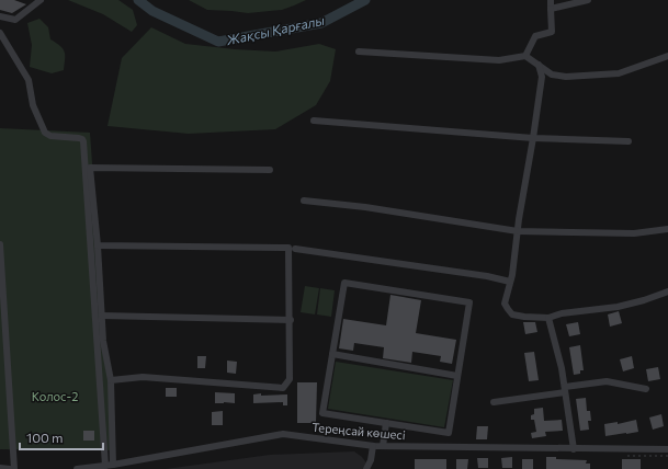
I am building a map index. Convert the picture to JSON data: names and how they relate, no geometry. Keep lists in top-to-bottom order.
{
  "streets": {
    "street": ["Тереңсай көшесі"]
  },
  "water": ["Жақсы Қарғалы"],
  "parks": ["Колос-2"],
  "scale_bar": "100 m"
}
